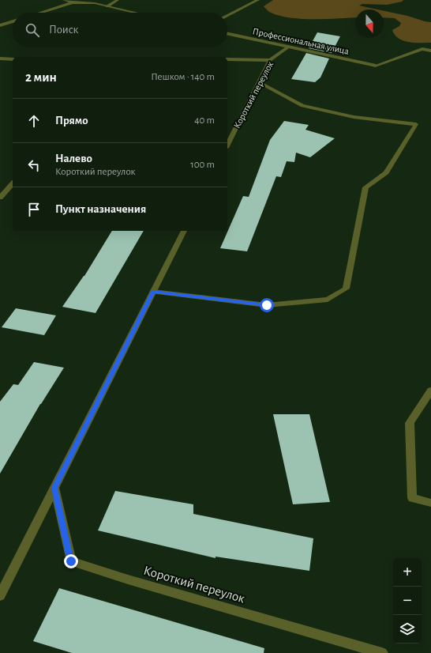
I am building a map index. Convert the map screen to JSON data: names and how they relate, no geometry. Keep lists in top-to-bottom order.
{
  "streets": {
    "street": ["Профессиональная улица", "Короткий переулок"]
  },
  "crossings": [
    ["Профессиональная улица", "Короткий переулок"]
  ],
  "north": "bottom",
  "page": {
    "search": "Поиск",
    "heading": ["2 мин", "Пешком · 140 m"],
    "list": [
      ["Прямо", "40 m"],
      ["Налево", "Короткий переулок", "100 m"],
      "Пункт назначения"
    ],
    "map_buttons": ["+", "−"]
  }
}
